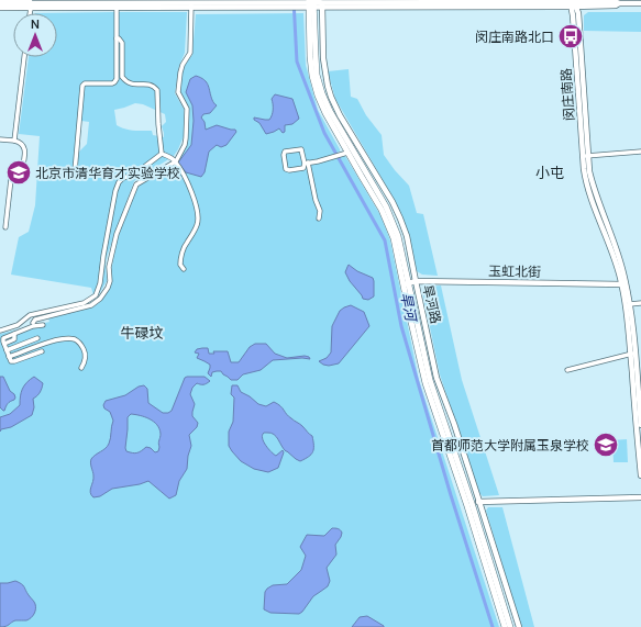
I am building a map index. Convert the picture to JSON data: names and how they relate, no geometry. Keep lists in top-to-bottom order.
{
  "streets": {
    "main road": ["旱河路"],
    "street": ["闵庄南路", "玉虹北街"]
  },
  "crossings": [
    ["闵庄南路", "玉虹北街"],
    ["玉虹北街", "旱河路"]
  ],
  "districts": ["小屯", "牛碌坟"],
  "water": ["旱河"],
  "places": {
    "bus stop": ["闵庄南路北口"],
    "school or university": ["北京市清华育才实验学校", "首都师范大学附属玉泉学校"]
  },
  "north": "top"
}
